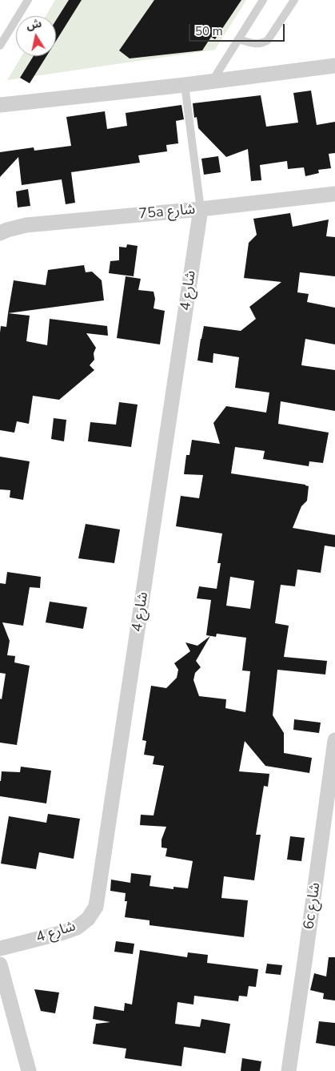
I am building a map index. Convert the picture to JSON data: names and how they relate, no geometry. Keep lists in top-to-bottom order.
{
  "streets": {
    "street": ["75a شارع", "شارع 4", "6c شارع"]
  },
  "crossings": [
    ["75a شارع", "شارع 4"]
  ],
  "scale_bar": "50 m",
  "north": "top"
}
